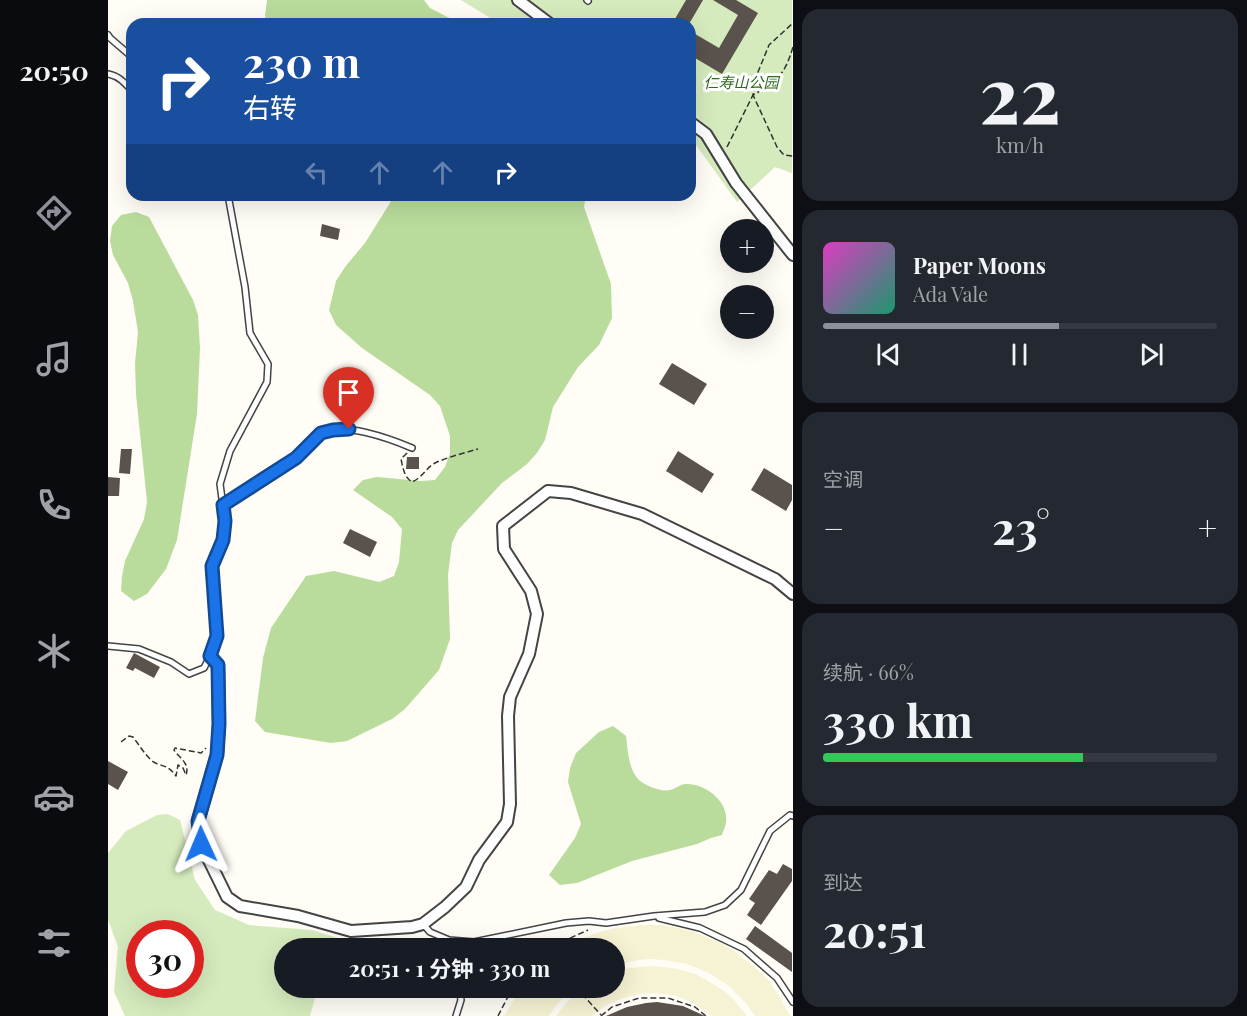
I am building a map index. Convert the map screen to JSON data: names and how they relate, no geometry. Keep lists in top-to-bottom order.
{
  "parks": ["仁寿山公园"],
  "page": {
    "tabs": "20:50",
    "tile": [
      ["22", "km/h"],
      "空调",
      ["续航 · 66%", "330 km"],
      ["到达", "20:51"]
    ],
    "turn": ["230 m", "右转"],
    "map_buttons": ["+", "−"],
    "song": ["Paper Moons", "Ada Vale"],
    "heat": ["−", "23°", "+"],
    "limit": "30",
    "trip": "20:51 · 1 分钟 · 330 m"
  }
}
